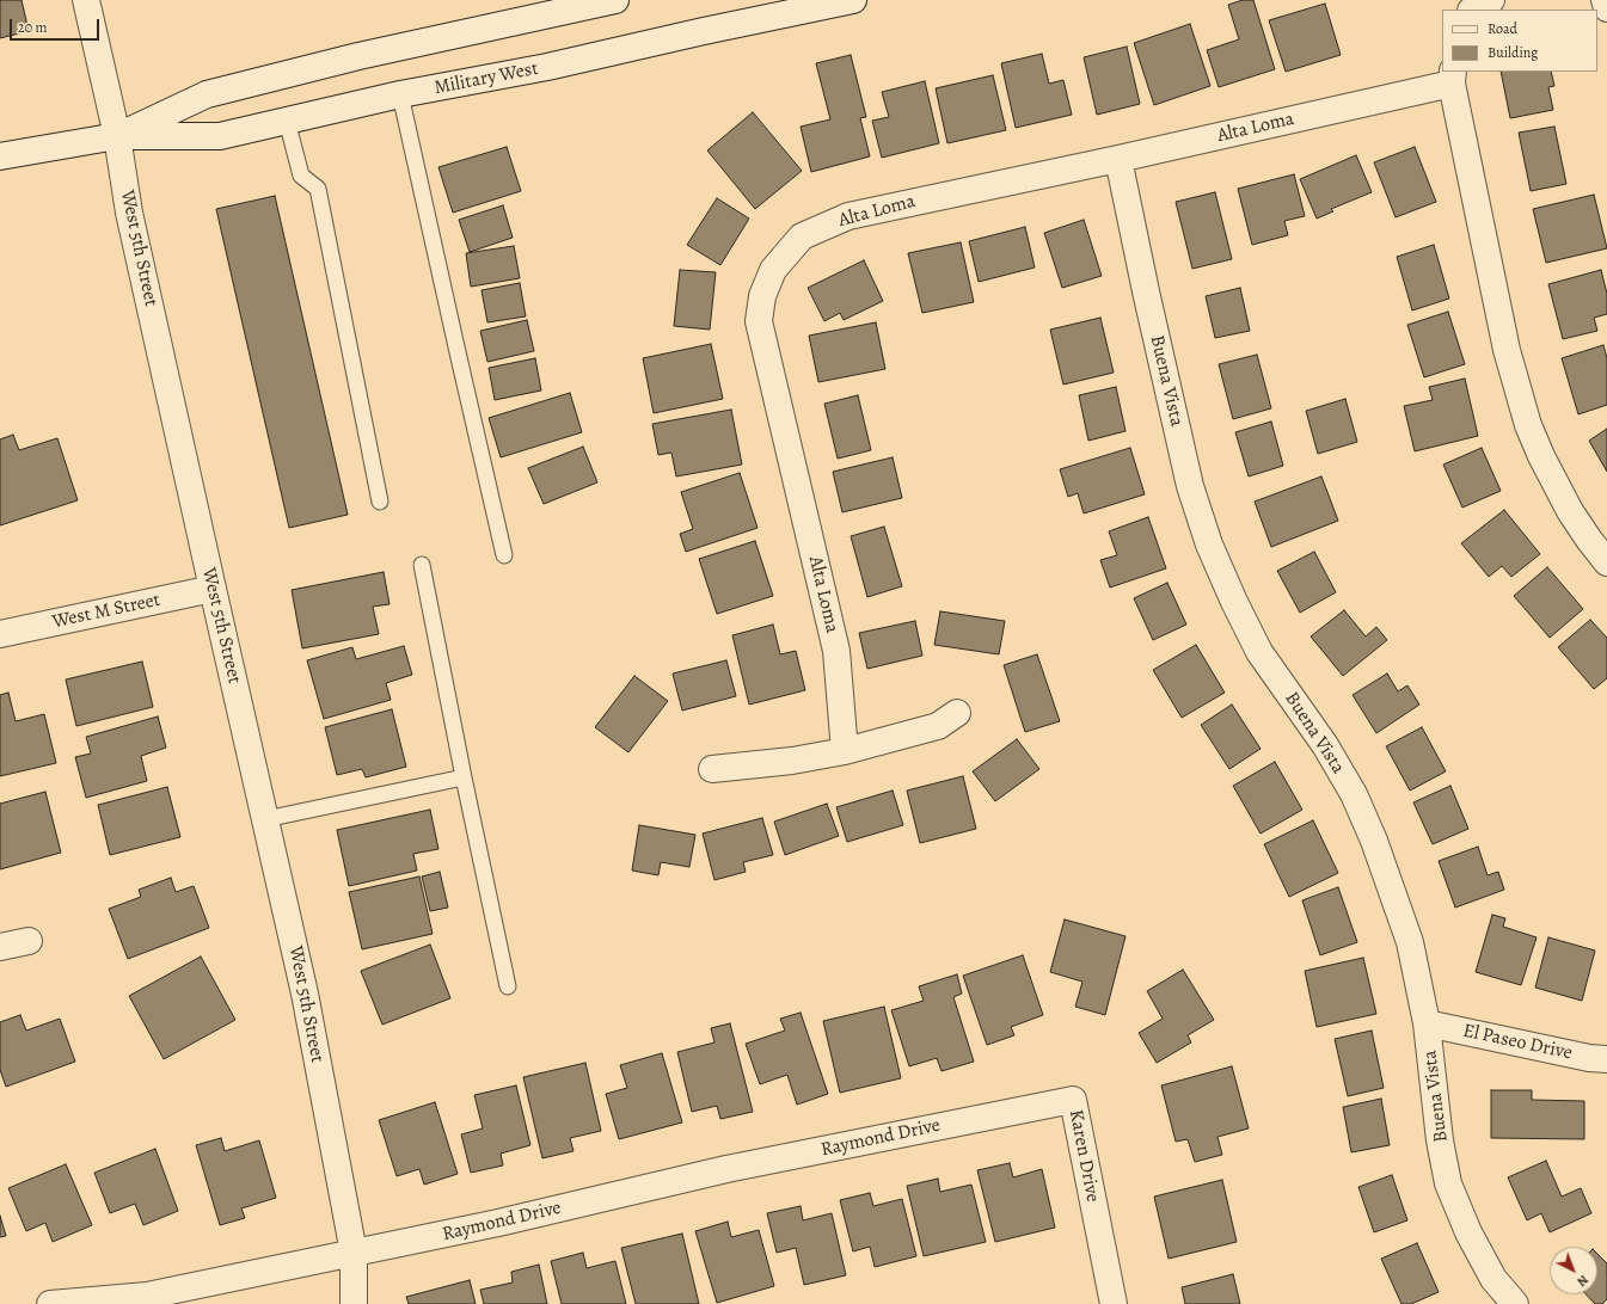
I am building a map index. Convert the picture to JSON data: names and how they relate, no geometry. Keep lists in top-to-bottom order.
{
  "streets": {
    "street": [
      "Military West",
      "Alta Loma",
      "West 5th Street",
      "Buena Vista",
      "West M Street",
      "El Paseo Drive",
      "Raymond Drive",
      "Karen Drive"
    ]
  },
  "crossings": [
    ["Military West", "West 5th Street"],
    ["Alta Loma", "Buena Vista"],
    ["West 5th Street", "West M Street"],
    ["West 5th Street", "Raymond Drive"],
    ["Buena Vista", "El Paseo Drive"],
    ["Raymond Drive", "Karen Drive"]
  ],
  "legend": ["Road", "Building"],
  "scale_bar": "20 m",
  "north": "bottom right"
}
